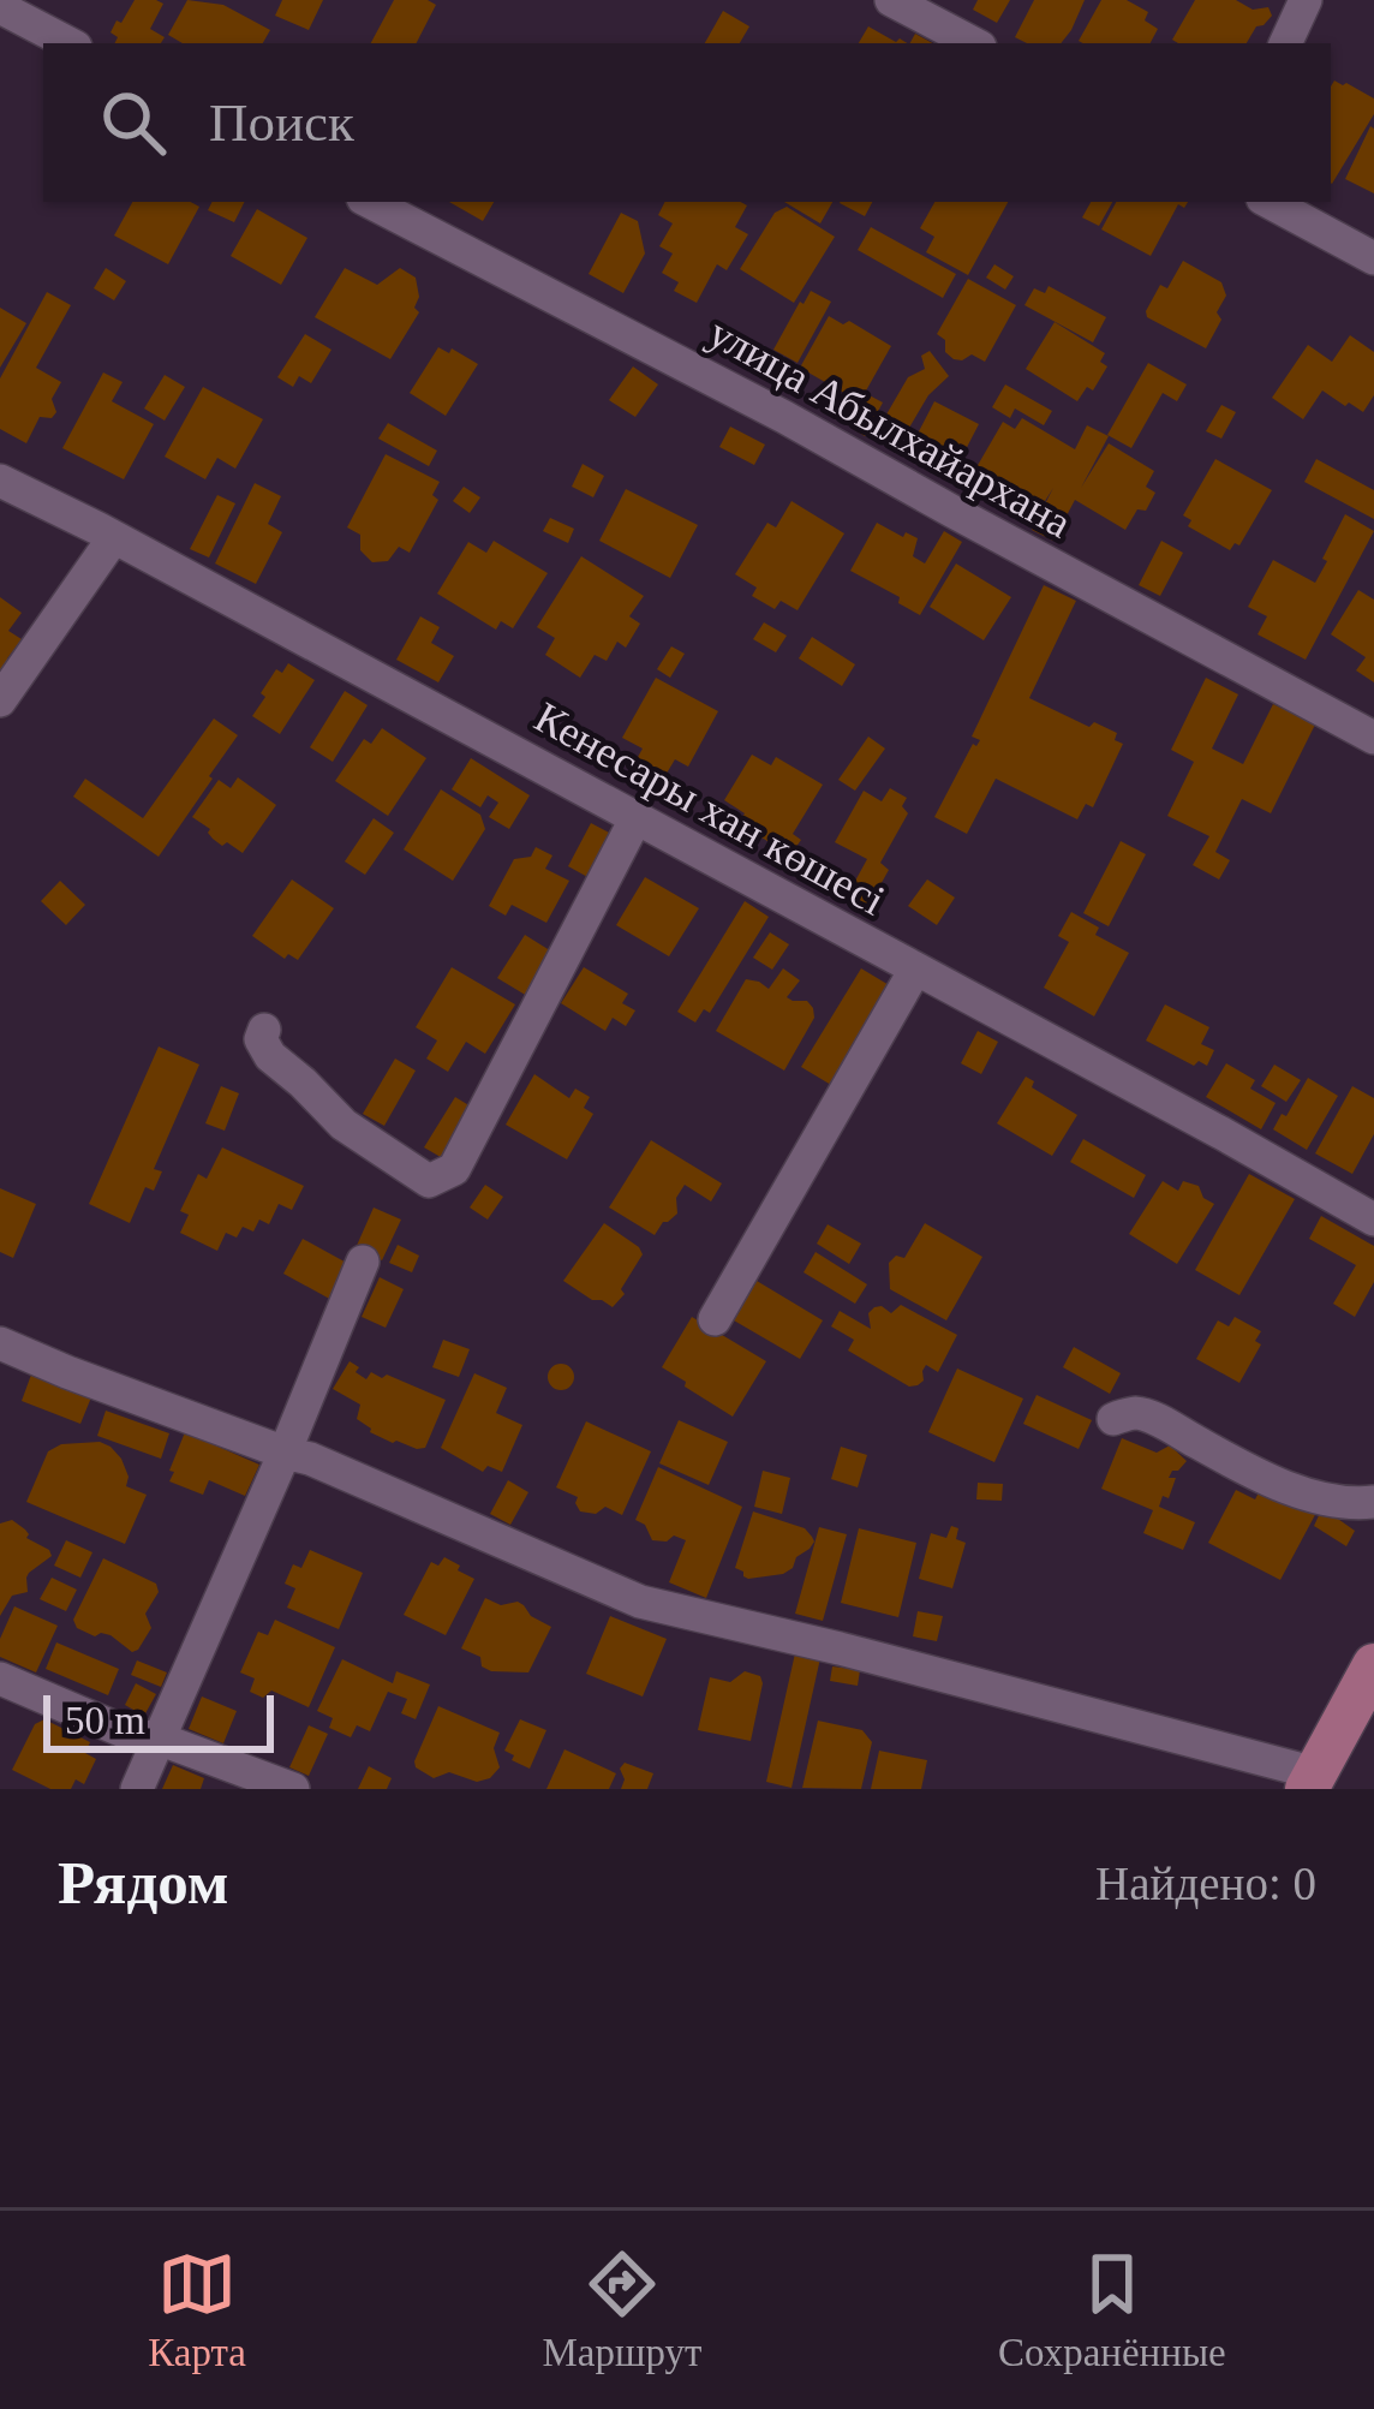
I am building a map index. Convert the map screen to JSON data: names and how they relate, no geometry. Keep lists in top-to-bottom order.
{
  "streets": {
    "street": ["улица Абылхайархана", "Кенесары хан көшесі"]
  },
  "scale_bar": "50 m",
  "page": {
    "search": "Поиск",
    "scale": "50 m",
    "heading": ["Рядом", "Найдено: 0"],
    "nav": ["Карта", "Маршрут", "Сохранённые"]
  }
}
